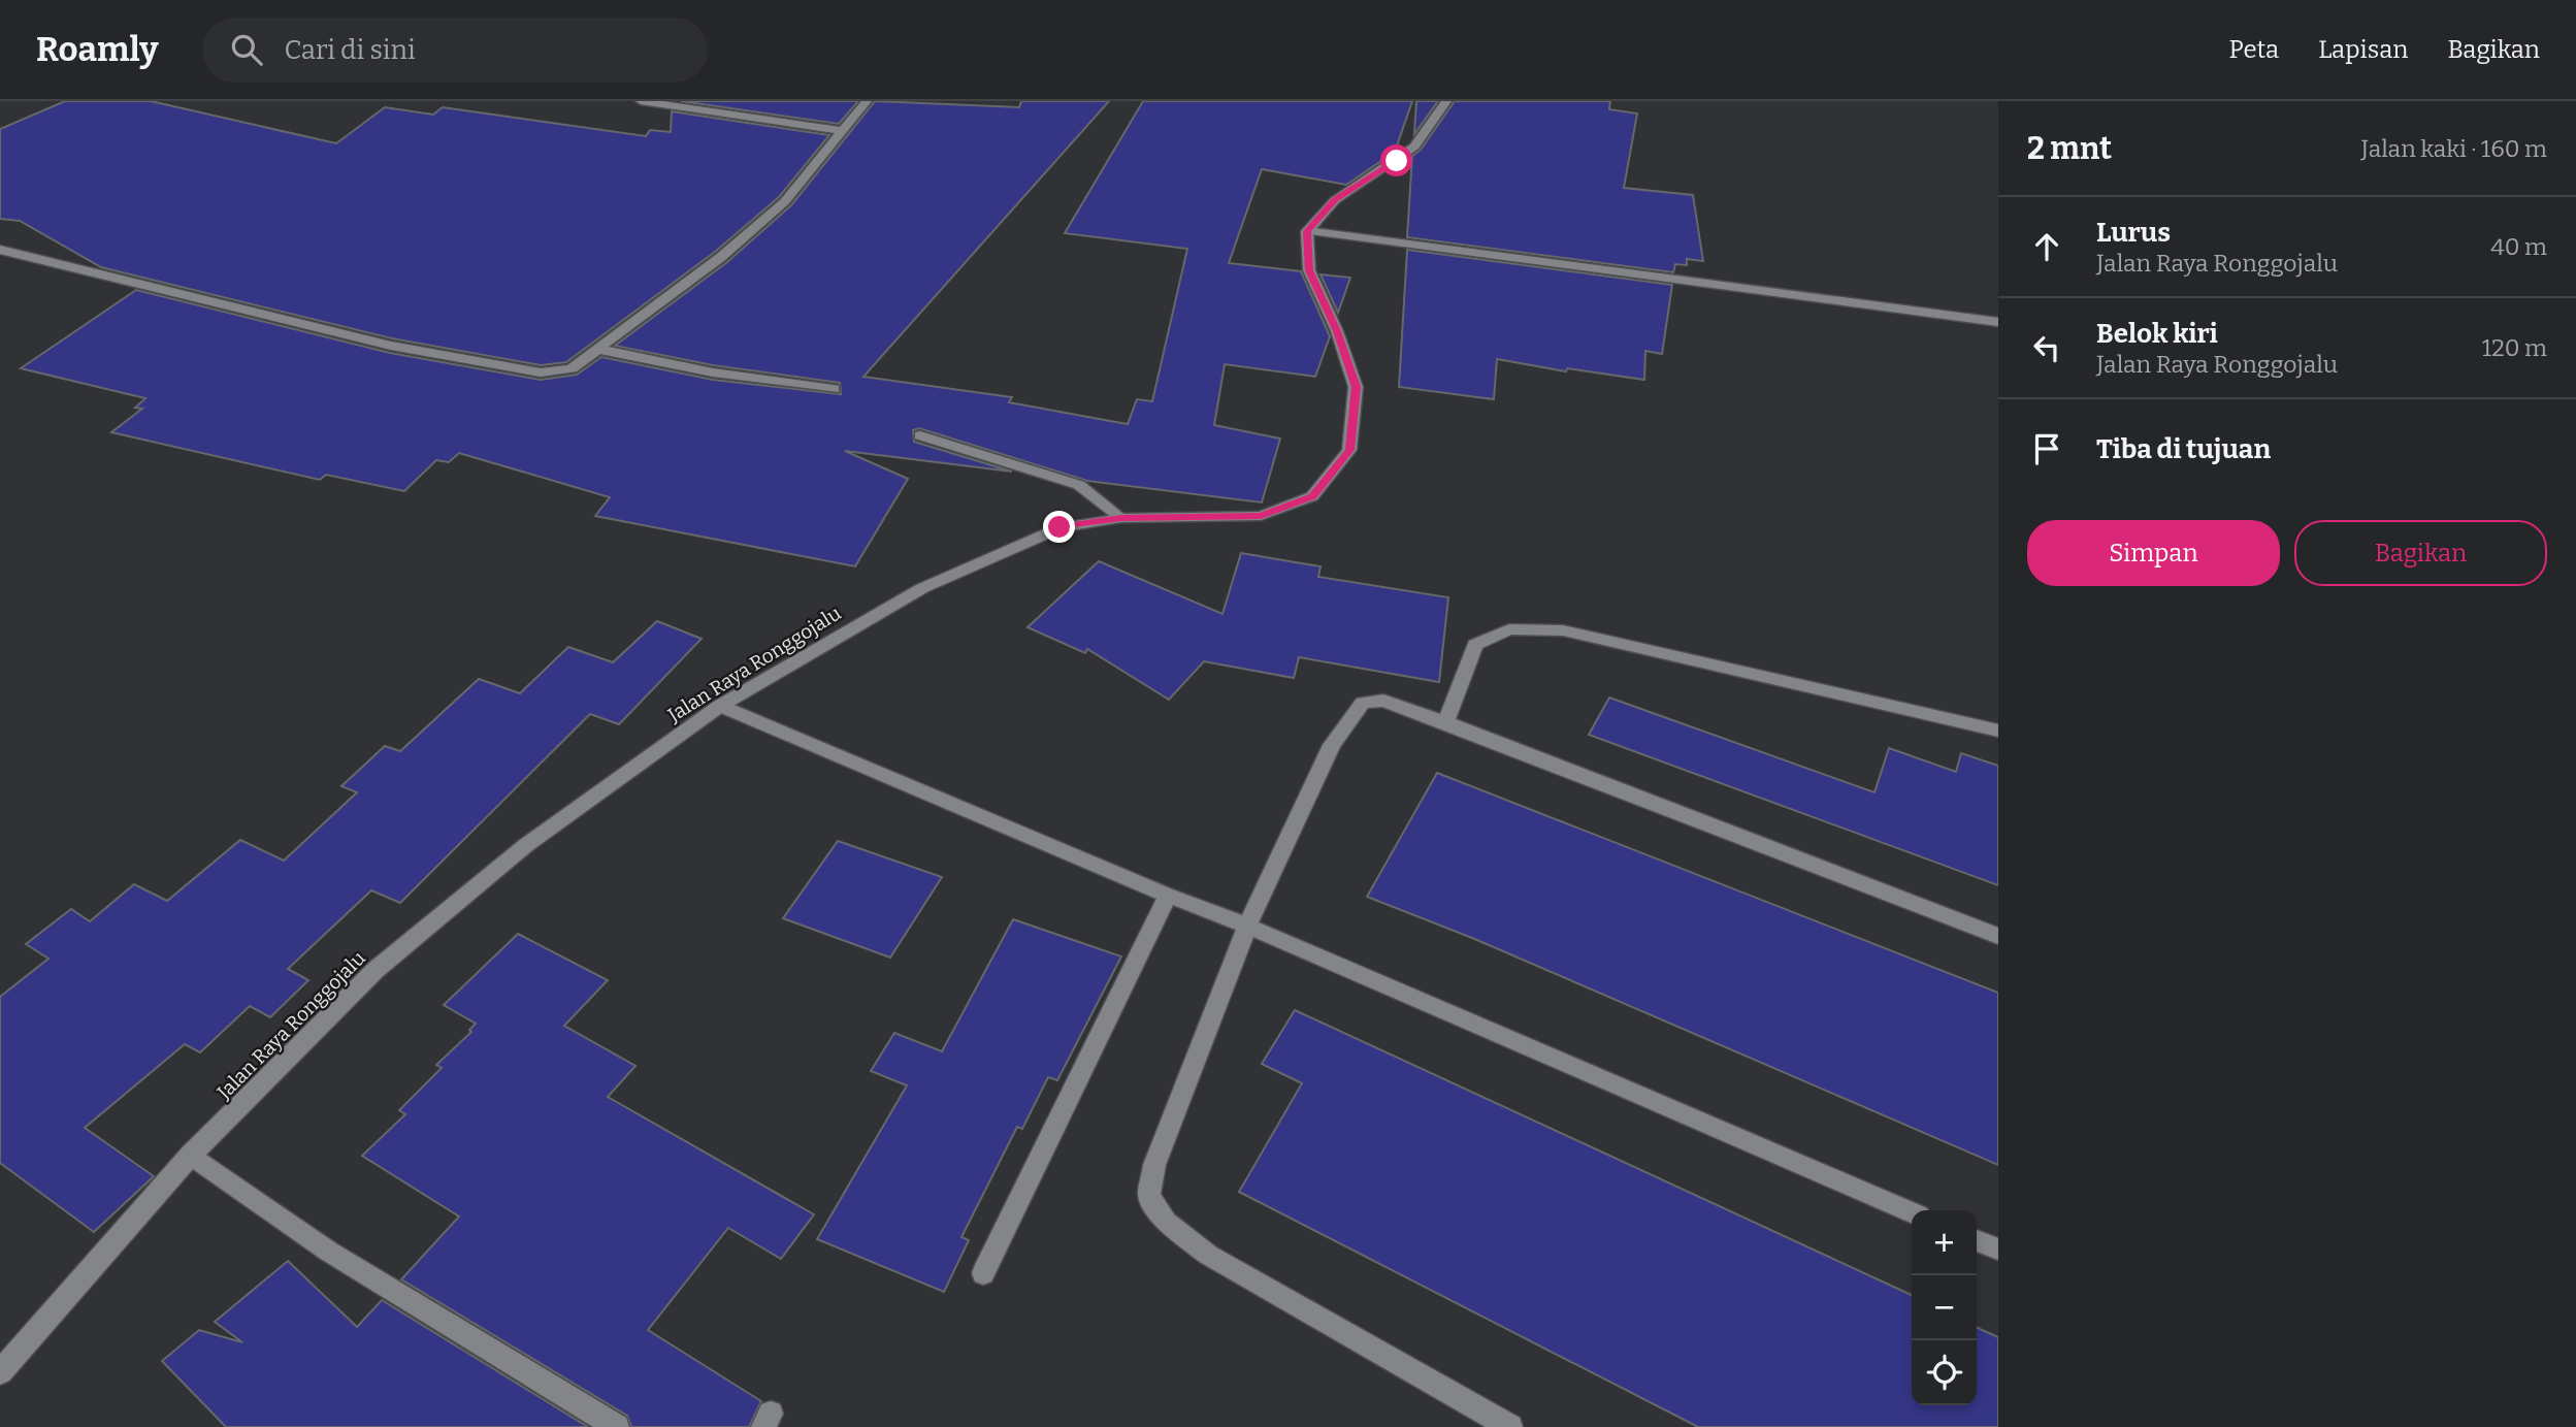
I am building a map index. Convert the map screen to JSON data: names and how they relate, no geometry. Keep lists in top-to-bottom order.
{
  "streets": {
    "street": ["Jalan Raya Ronggojalu"]
  },
  "page": {
    "header": "Roamly",
    "search": "Cari di sini",
    "nav": ["Peta", "Lapisan", "Bagikan"],
    "heading": ["2 mnt", "Jalan kaki · 160 m"],
    "list": [
      ["Lurus", "Jalan Raya Ronggojalu", "40 m"],
      ["Belok kiri", "Jalan Raya Ronggojalu", "120 m"],
      "Tiba di tujuan"
    ],
    "buttons": ["Simpan", "Bagikan"],
    "map_buttons": ["+", "−"]
  }
}
